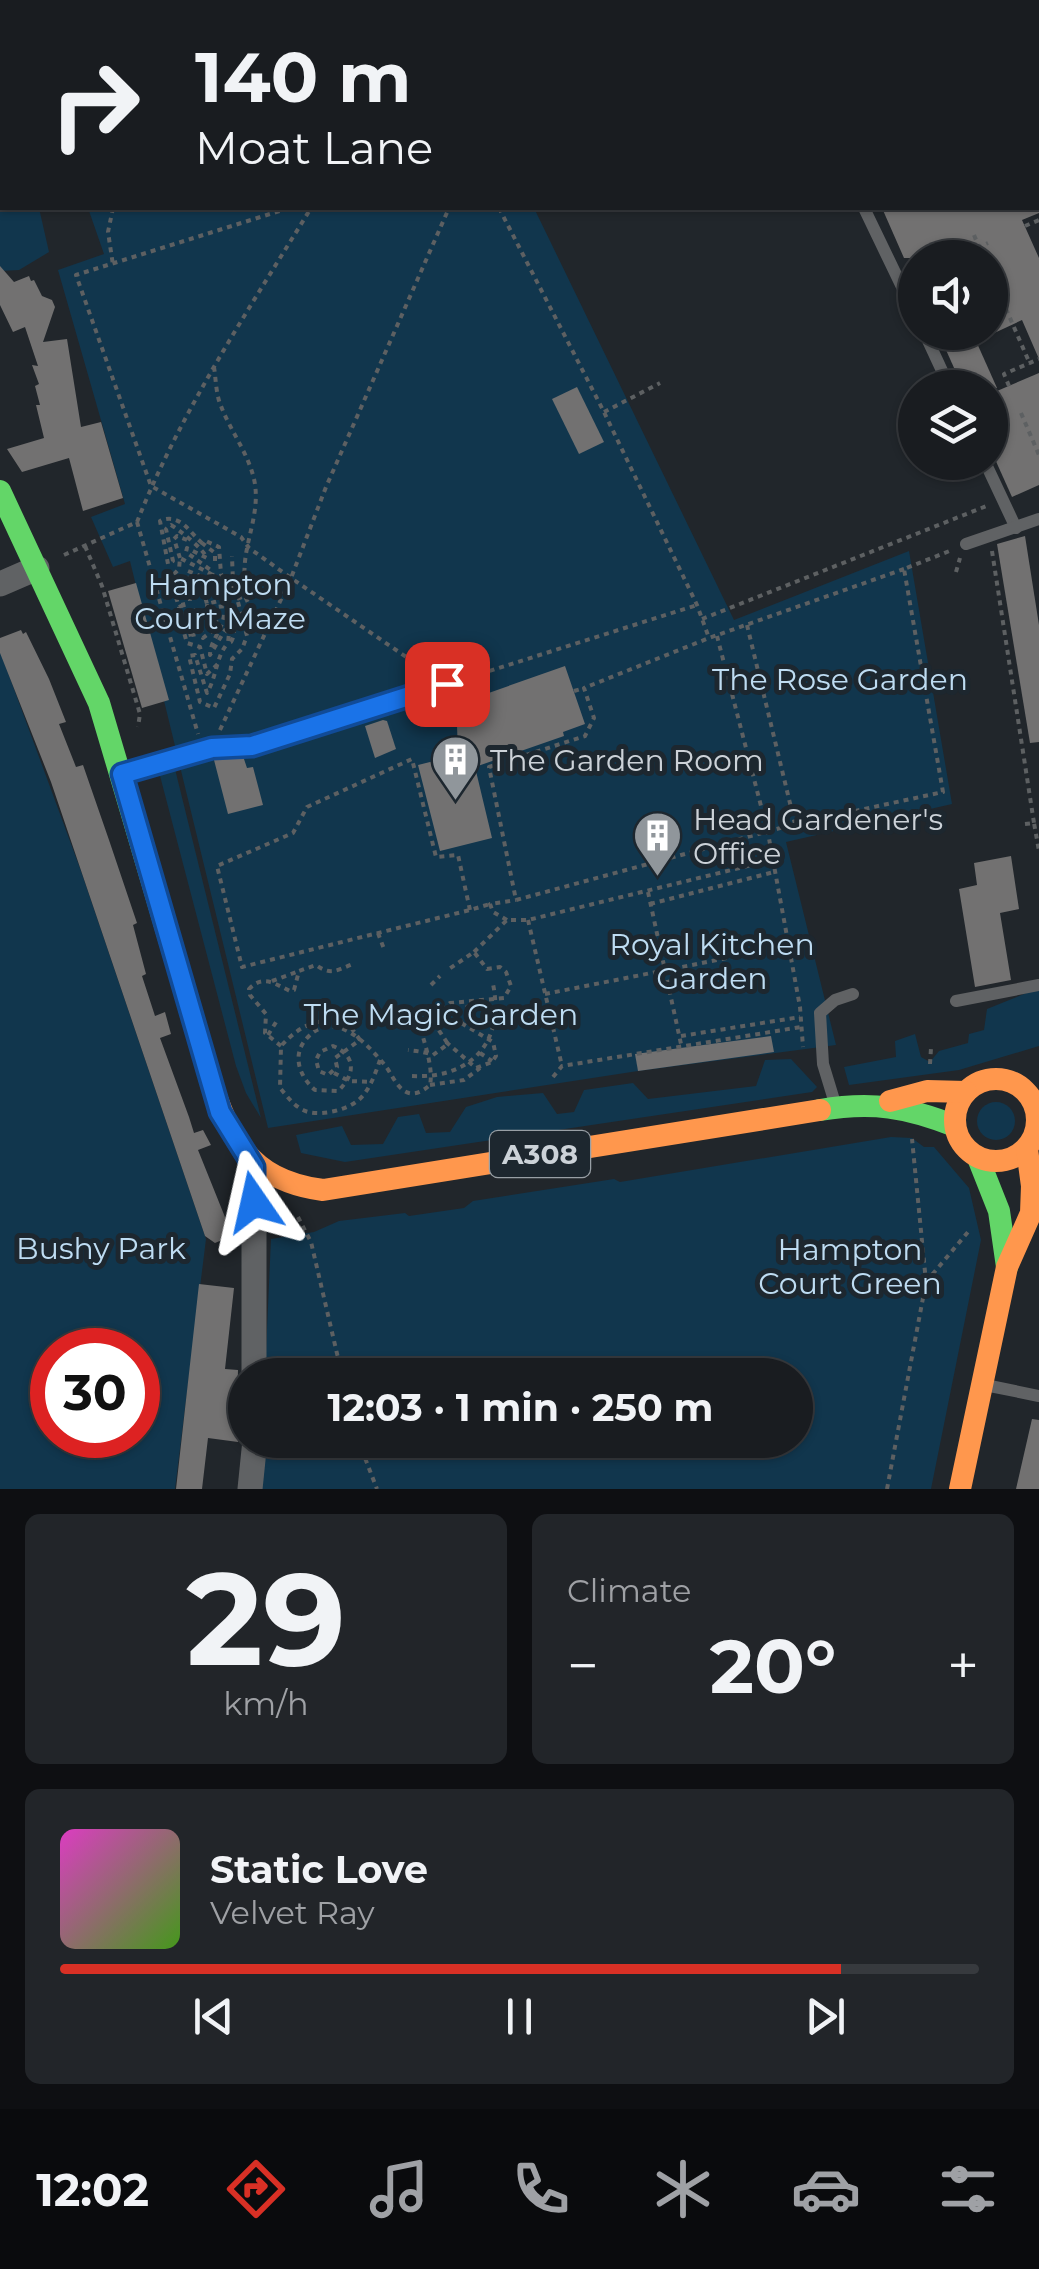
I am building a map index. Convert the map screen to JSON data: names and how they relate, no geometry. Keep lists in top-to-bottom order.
{
  "streets": {
    "main road": ["A308"]
  },
  "parks": [
    "Hampton Court Maze",
    "The Rose Garden",
    "Royal Kitchen Garden",
    "The Magic Garden",
    "Bushy Park",
    "Hampton Court Green"
  ],
  "places": {
    "building": ["The Garden Room", "Head Gardener's Office"]
  },
  "page": {
    "turn": ["140 m", "Moat Lane"],
    "limit": "30",
    "trip": "12:03 · 1 min · 250 m",
    "tile": [
      ["29", "km/h"],
      "Climate"
    ],
    "heat": ["−", "20°", "+"],
    "song": ["Static Love", "Velvet Ray"],
    "tabs": "12:02"
  }
}
